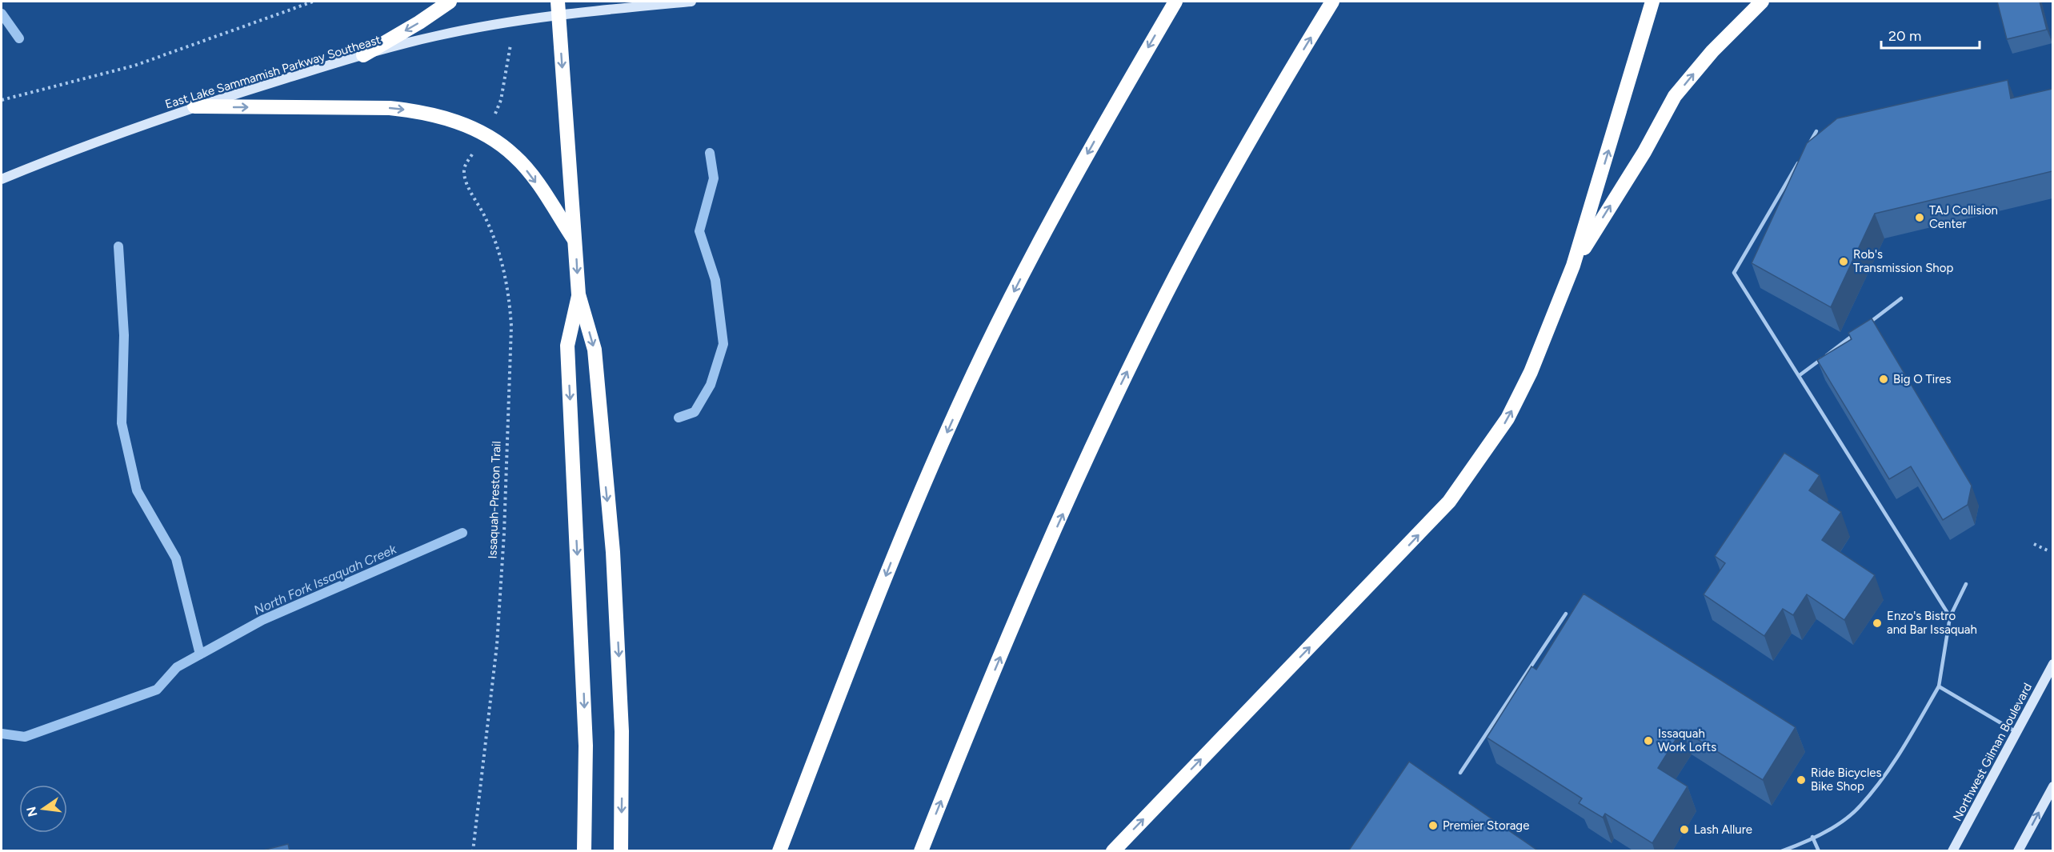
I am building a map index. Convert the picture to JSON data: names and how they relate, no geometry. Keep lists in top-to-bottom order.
{
  "streets": {
    "main road": ["East Lake Sammamish Parkway Southeast", "Northwest Gilman Boulevard"],
    "path": ["Issaquah-Preston Trail"]
  },
  "water": ["North Fork Issaquah Creek"],
  "places": [
    "TAJ Collision Center",
    "Rob's Transmission Shop",
    "Big O Tires",
    "Enzo's Bistro and Bar Issaquah",
    "Issaquah Work Lofts",
    "Ride Bicycles Bike Shop",
    "Premier Storage",
    "Lash Allure"
  ],
  "scale_bar": "20 m",
  "north": "left"
}
